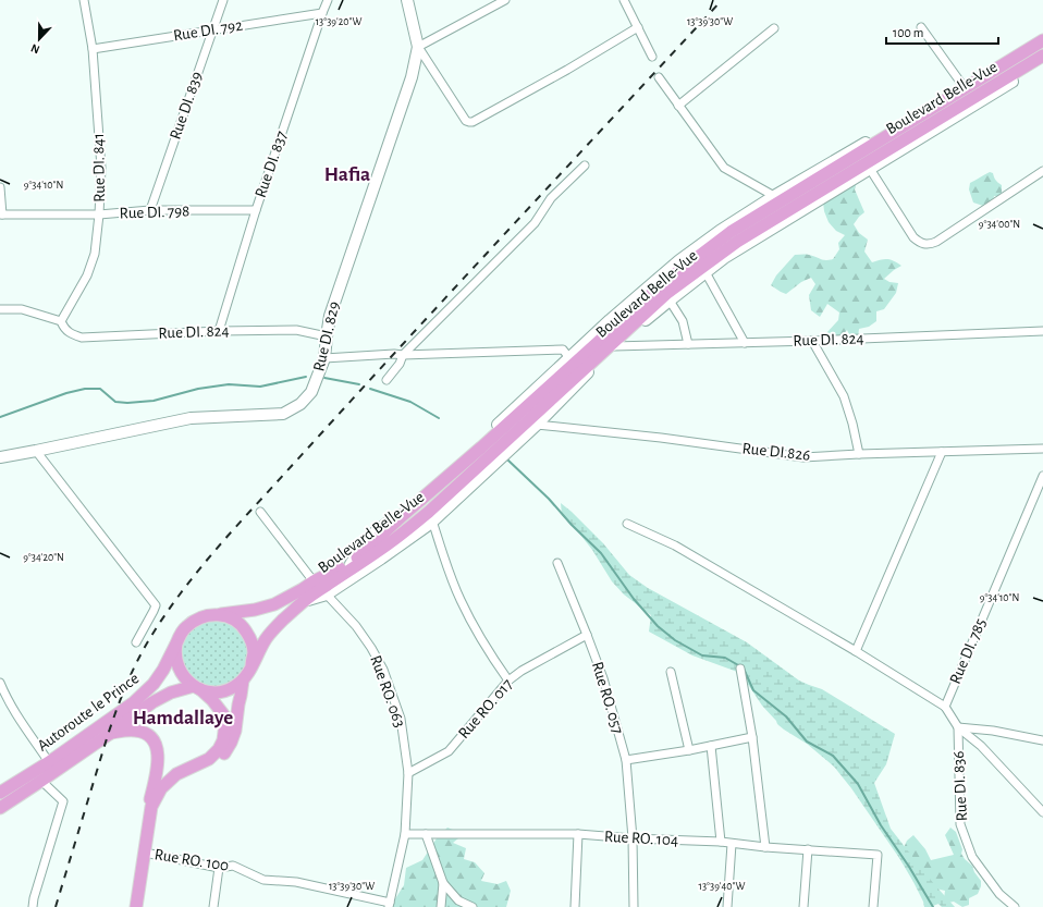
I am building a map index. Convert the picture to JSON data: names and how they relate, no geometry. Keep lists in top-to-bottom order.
{
  "streets": {
    "main road": ["Boulevard Belle-Vue", "Autoroute le Prince"],
    "street": [
      "Rue DI. 792",
      "Rue DI. 839",
      "Rue DI. 837",
      "Rue DI. 841",
      "Rue DI. 798",
      "Rue DI. 824",
      "Rue DI. 829",
      "Rue DI.826",
      "Rue DI. 785",
      "Rue RO. 063",
      "Rue RO. 057",
      "Rue RO. 017",
      "Rue DI. 836",
      "Rue RO. 104",
      "Rue RO. 100"
    ]
  },
  "crossings": [
    ["Rue DI. 792", "Rue DI. 839"],
    ["Rue DI. 792", "Rue DI. 837"],
    ["Rue DI. 792", "Rue DI. 841"],
    ["Boulevard Belle-Vue", "Rue DI. 824"],
    ["Boulevard Belle-Vue", "Rue DI.826"],
    ["Boulevard Belle-Vue", "Rue RO. 063"],
    ["Boulevard Belle-Vue", "Autoroute le Prince"],
    ["Rue DI. 839", "Rue DI. 798"],
    ["Rue DI. 837", "Rue DI. 798"],
    ["Rue DI. 837", "Rue DI. 824"],
    ["Rue DI. 841", "Rue DI. 798"],
    ["Rue DI. 841", "Rue DI. 824"],
    ["Rue DI. 824", "Rue DI. 829"],
    ["Rue RO. 063", "Rue RO. 017"],
    ["Rue RO. 063", "Rue RO. 104"],
    ["Rue RO. 063", "Rue RO. 100"],
    ["Rue RO. 057", "Rue RO. 017"],
    ["Rue RO. 057", "Rue RO. 104"]
  ],
  "districts": ["Hafia", "Hamdallaye"],
  "scale_bar": "100 m",
  "north": "bottom",
  "coordinates": [
    "13°39'20\"W",
    "13°39'30\"W",
    "9°34'10\"N",
    "9°34'00\"N",
    "9°34'20\"N",
    "13°39'40\"W"
  ]
}
